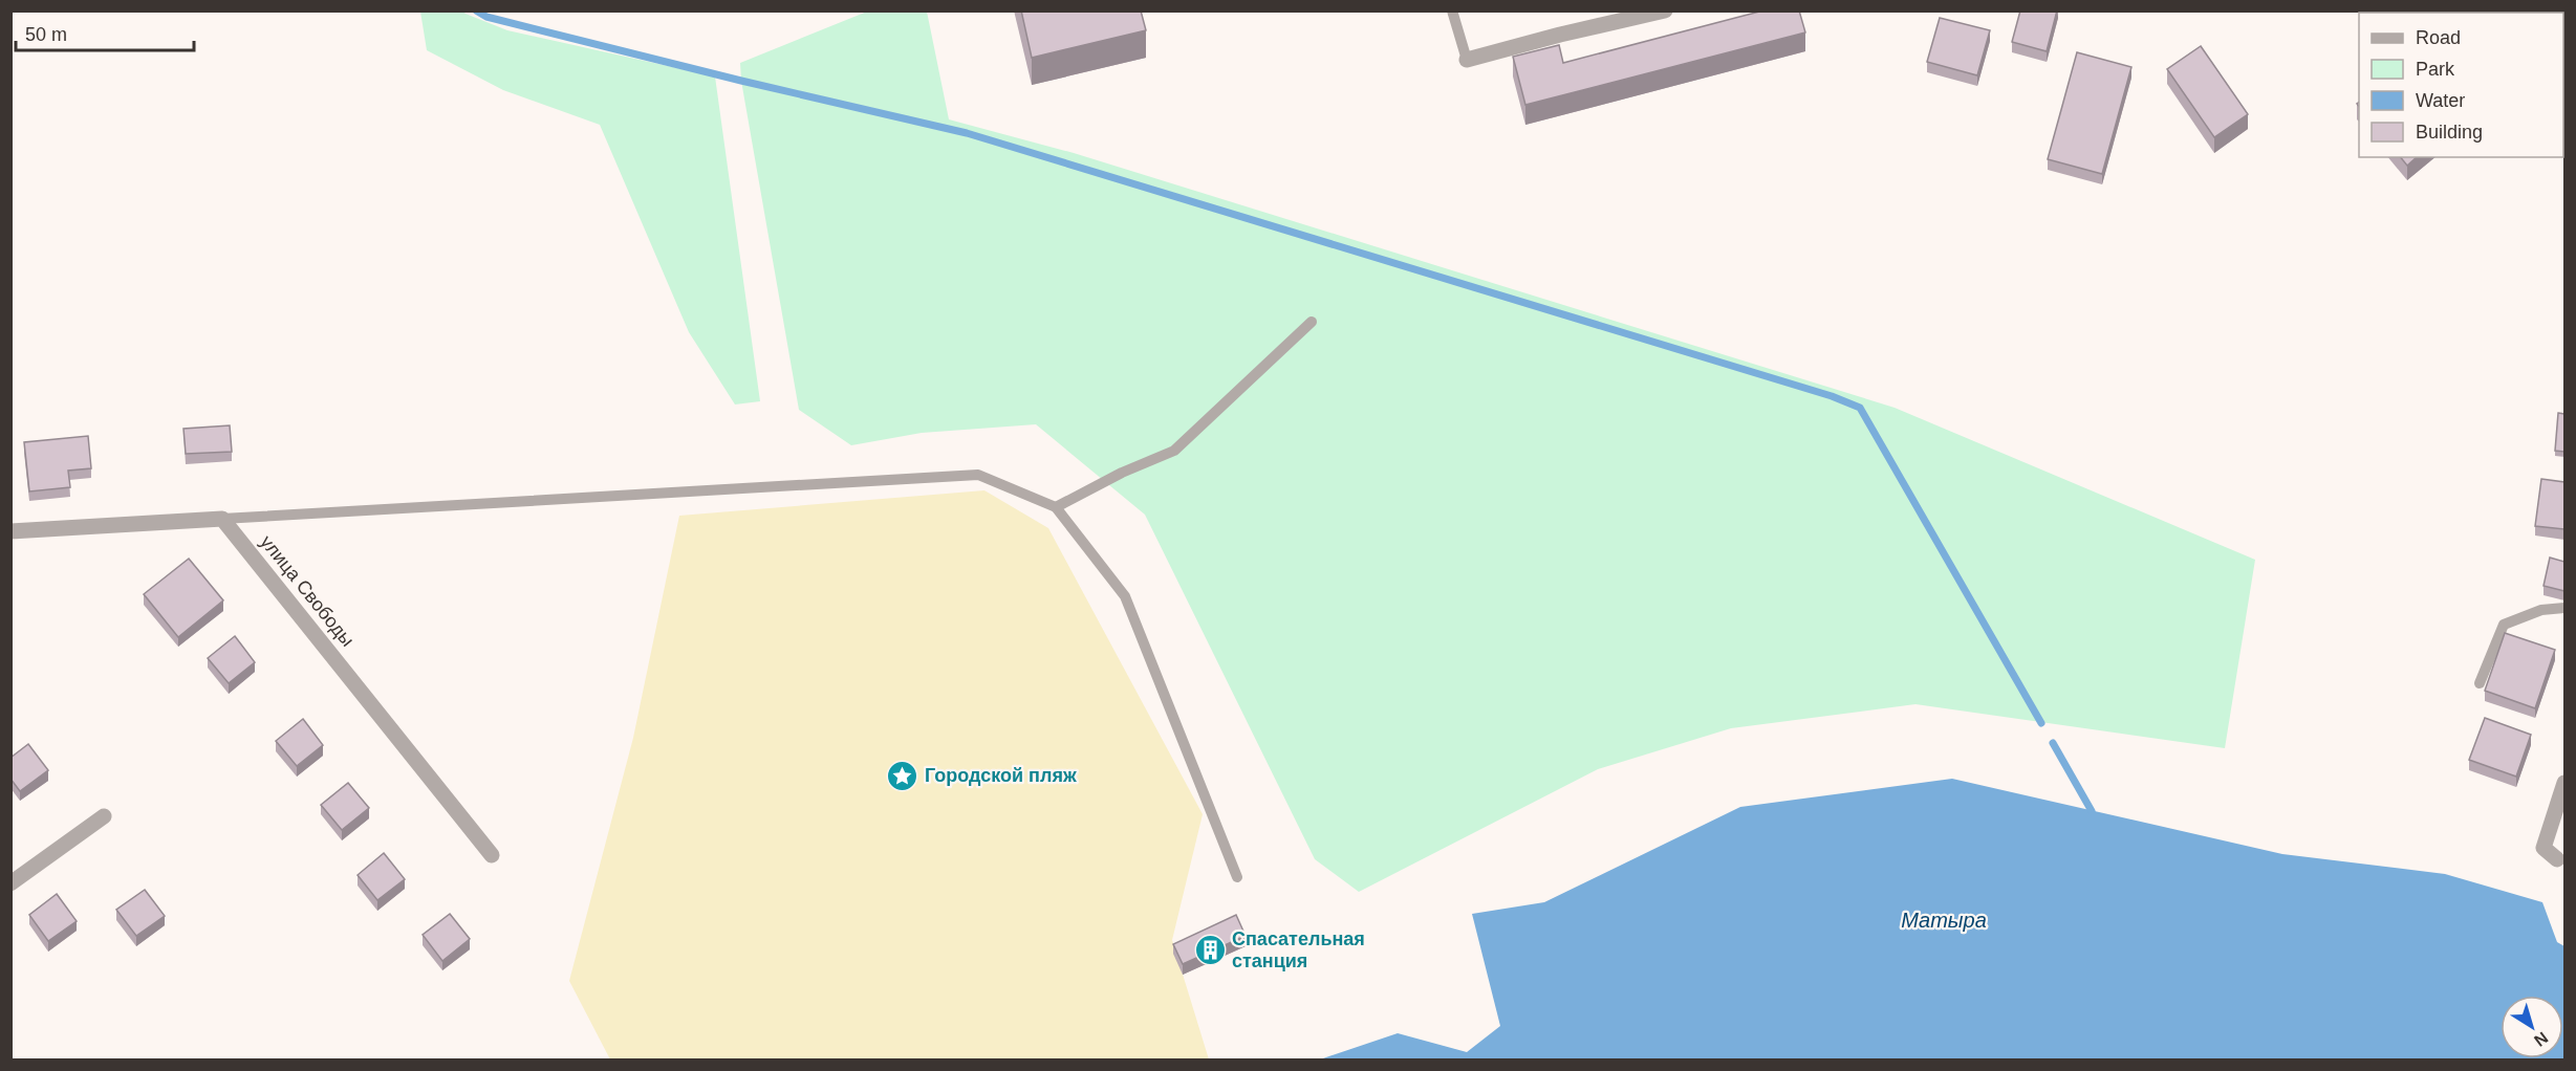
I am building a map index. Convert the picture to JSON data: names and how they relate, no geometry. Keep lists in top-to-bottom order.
{
  "streets": {
    "street": ["улица Свободы"]
  },
  "water": ["Матыра"],
  "places": {
    "place": ["Городской пляж"],
    "building": ["Спасательная станция"]
  },
  "legend": [
    "Road",
    "Park",
    "Water",
    "Building"
  ],
  "scale_bar": "50 m",
  "north": "bottom right"
}
